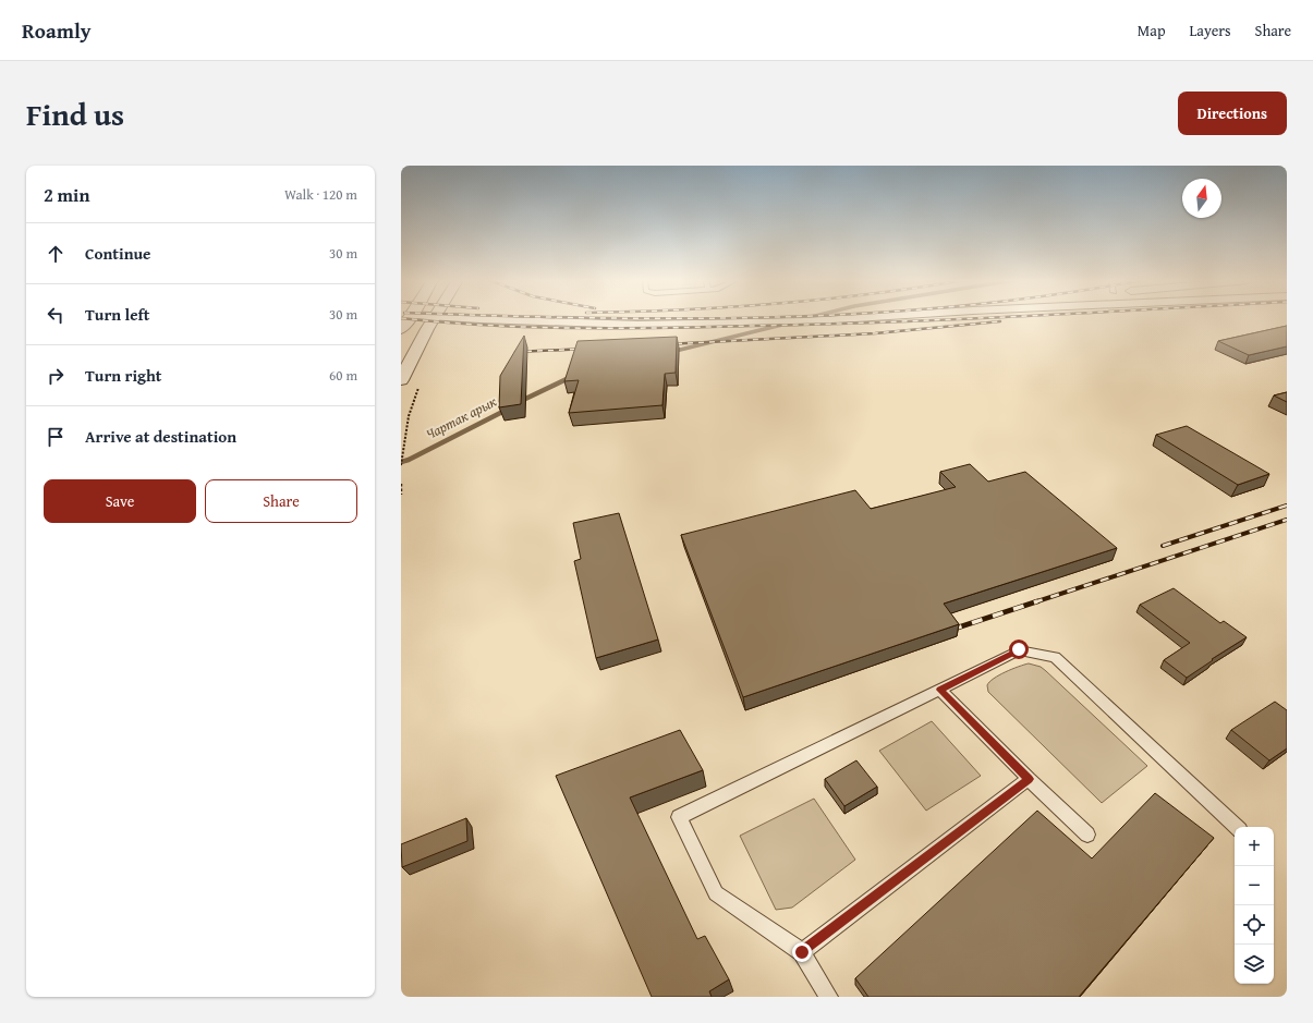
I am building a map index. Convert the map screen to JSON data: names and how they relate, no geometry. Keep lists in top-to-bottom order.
{
  "water": ["Чартак арык"],
  "north": "top",
  "page": {
    "header": "Roamly",
    "nav": ["Map", "Layers", "Share"],
    "title": "Find us",
    "buttons": [
      "Directions",
      ["Save", "Share"]
    ],
    "heading": ["2 min", "Walk · 120 m"],
    "list": [
      ["Continue", "30 m"],
      ["Turn left", "30 m"],
      ["Turn right", "60 m"],
      "Arrive at destination"
    ],
    "map_buttons": ["+", "−"]
  }
}
